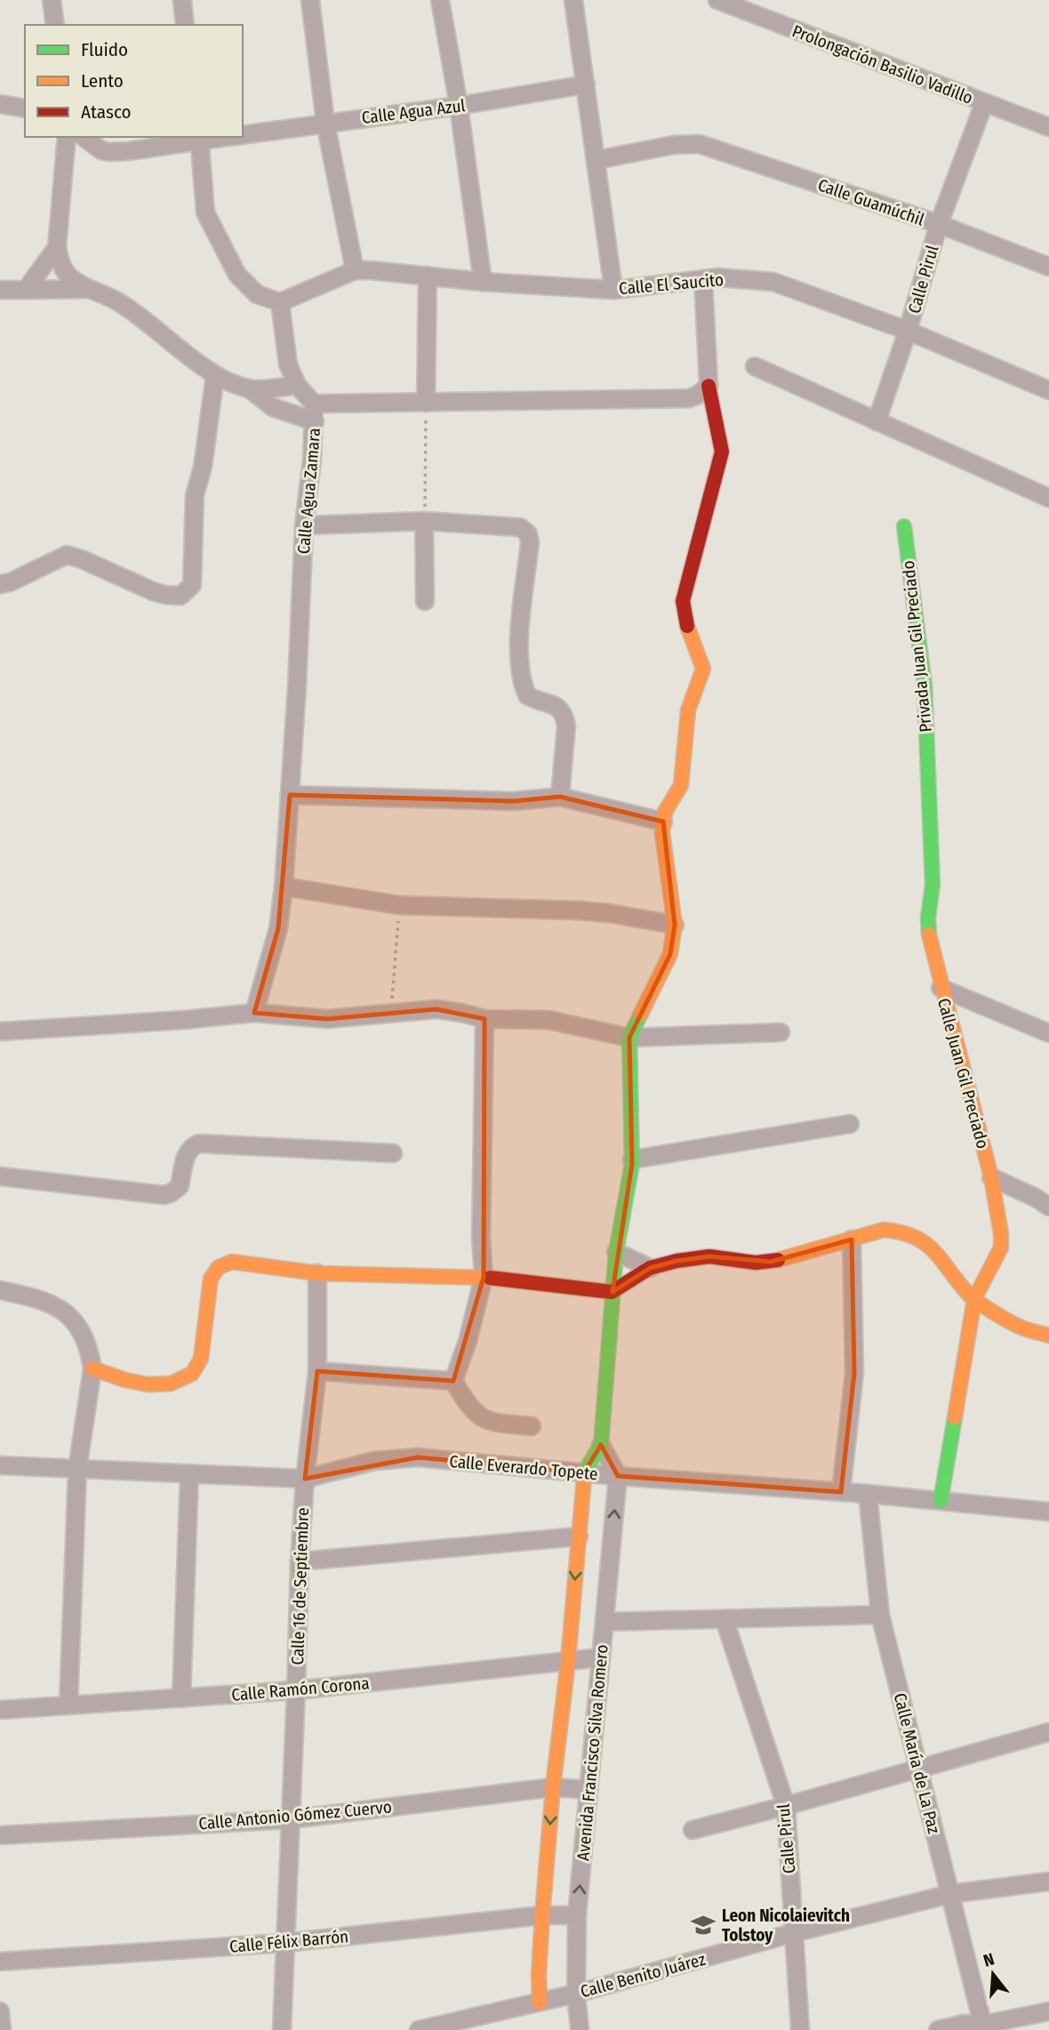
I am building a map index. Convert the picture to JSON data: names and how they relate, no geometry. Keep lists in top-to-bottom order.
{
  "streets": {
    "street": [
      "Prolongación Basilio Vadillo",
      "Calle Agua Azul",
      "Calle Guamúchil",
      "Calle Pirul",
      "Calle El Saucito",
      "Calle Agua Zamara",
      "Privada Juan Gil Preciado",
      "Calle Juan Gil Preciado",
      "Calle Everardo Topete",
      "Calle 16 de Septiembre",
      "Calle Ramón Corona",
      "Avenida Francisco Silva Romero",
      "Calle María de La Paz",
      "Calle Antonio Gómez Cuervo",
      "Calle Félix Barrón",
      "Calle Benito Juárez"
    ]
  },
  "crossings": [
    ["Prolongación Basilio Vadillo", "Calle Pirul"],
    ["Calle Guamúchil", "Calle Pirul"],
    ["Calle Pirul", "Calle El Saucito"],
    ["Calle Pirul", "Calle Benito Juárez"],
    ["Calle El Saucito", "Calle Agua Zamara"],
    ["Privada Juan Gil Preciado", "Calle Juan Gil Preciado"],
    ["Calle Juan Gil Preciado", "Calle Everardo Topete"],
    ["Calle Everardo Topete", "Calle 16 de Septiembre"],
    ["Calle Everardo Topete", "Avenida Francisco Silva Romero"],
    ["Calle Everardo Topete", "Calle María de La Paz"],
    ["Calle 16 de Septiembre", "Calle Ramón Corona"],
    ["Calle 16 de Septiembre", "Calle Antonio Gómez Cuervo"],
    ["Calle 16 de Septiembre", "Calle Félix Barrón"],
    ["Calle Ramón Corona", "Avenida Francisco Silva Romero"],
    ["Avenida Francisco Silva Romero", "Calle Antonio Gómez Cuervo"],
    ["Avenida Francisco Silva Romero", "Calle Félix Barrón"],
    ["Avenida Francisco Silva Romero", "Calle Benito Juárez"],
    ["Calle María de La Paz", "Calle Benito Juárez"]
  ],
  "places": {
    "school or university": ["Leon Nicolaievitch Tolstoy"]
  },
  "legend": ["Fluido", "Lento", "Atasco"],
  "north": "top"
}
